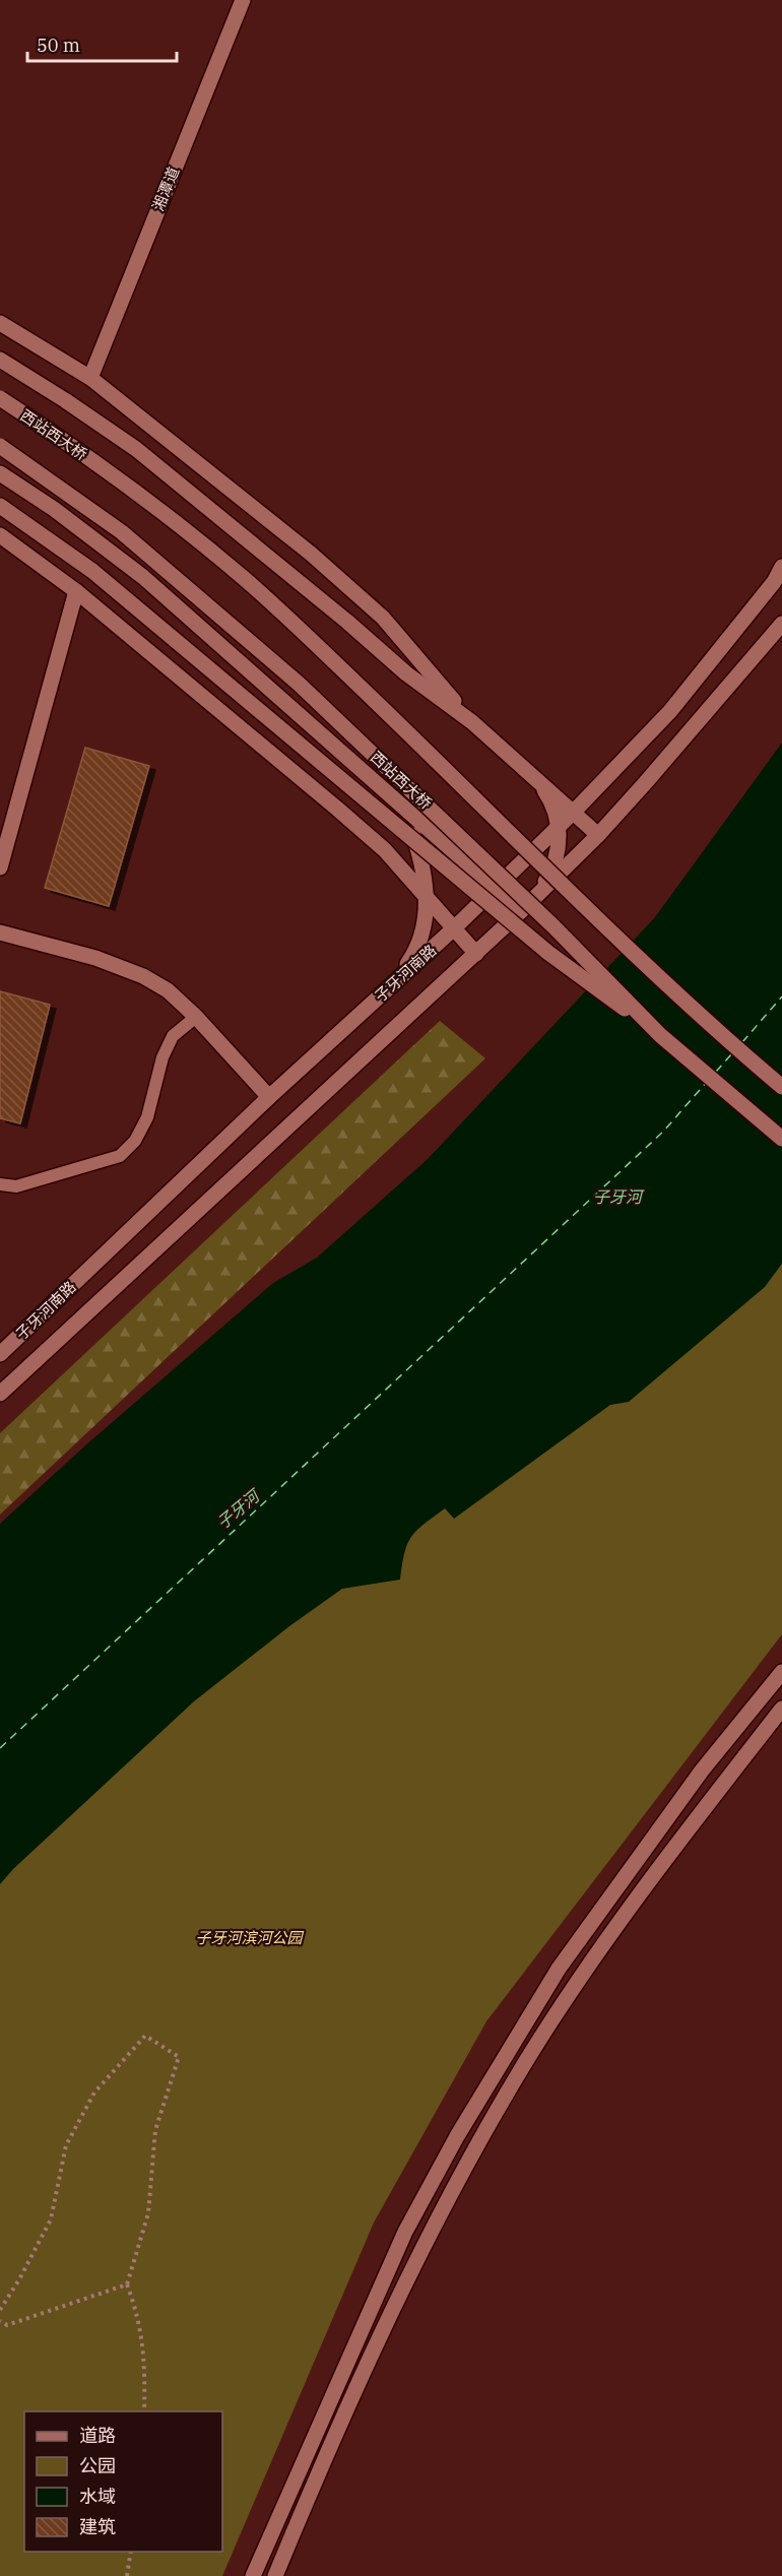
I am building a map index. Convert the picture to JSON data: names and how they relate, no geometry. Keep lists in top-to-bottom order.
{
  "streets": {
    "main road": ["湘潭道", "西站西大桥", "子牙河南路"]
  },
  "water": ["子牙河"],
  "parks": ["子牙河滨河公园"],
  "legend": [
    "道路",
    "公园",
    "水域",
    "建筑"
  ],
  "scale_bar": "50 m"
}
